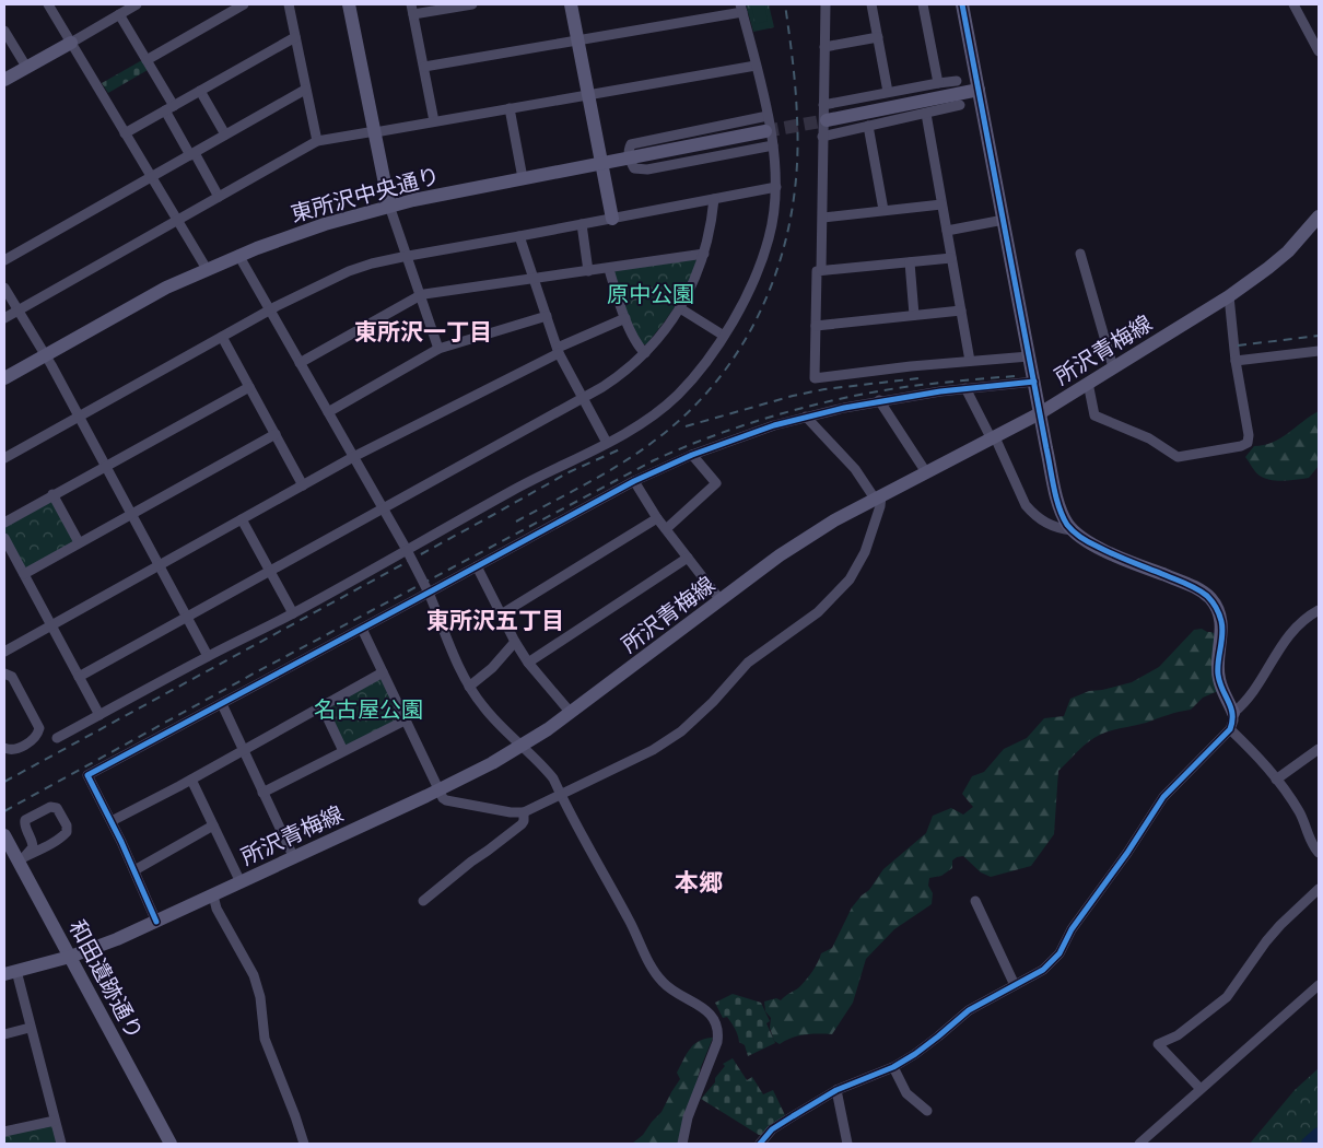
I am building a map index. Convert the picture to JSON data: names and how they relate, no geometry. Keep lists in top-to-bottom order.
{
  "streets": {
    "street": ["東所沢中央通り", "所沢青梅線", "和田遺跡通り"]
  },
  "crossings": [
    ["所沢青梅線", "和田遺跡通り"]
  ],
  "districts": ["東所沢一丁目", "東所沢五丁目", "本郷"],
  "parks": ["原中公園", "名古屋公園"]
}
